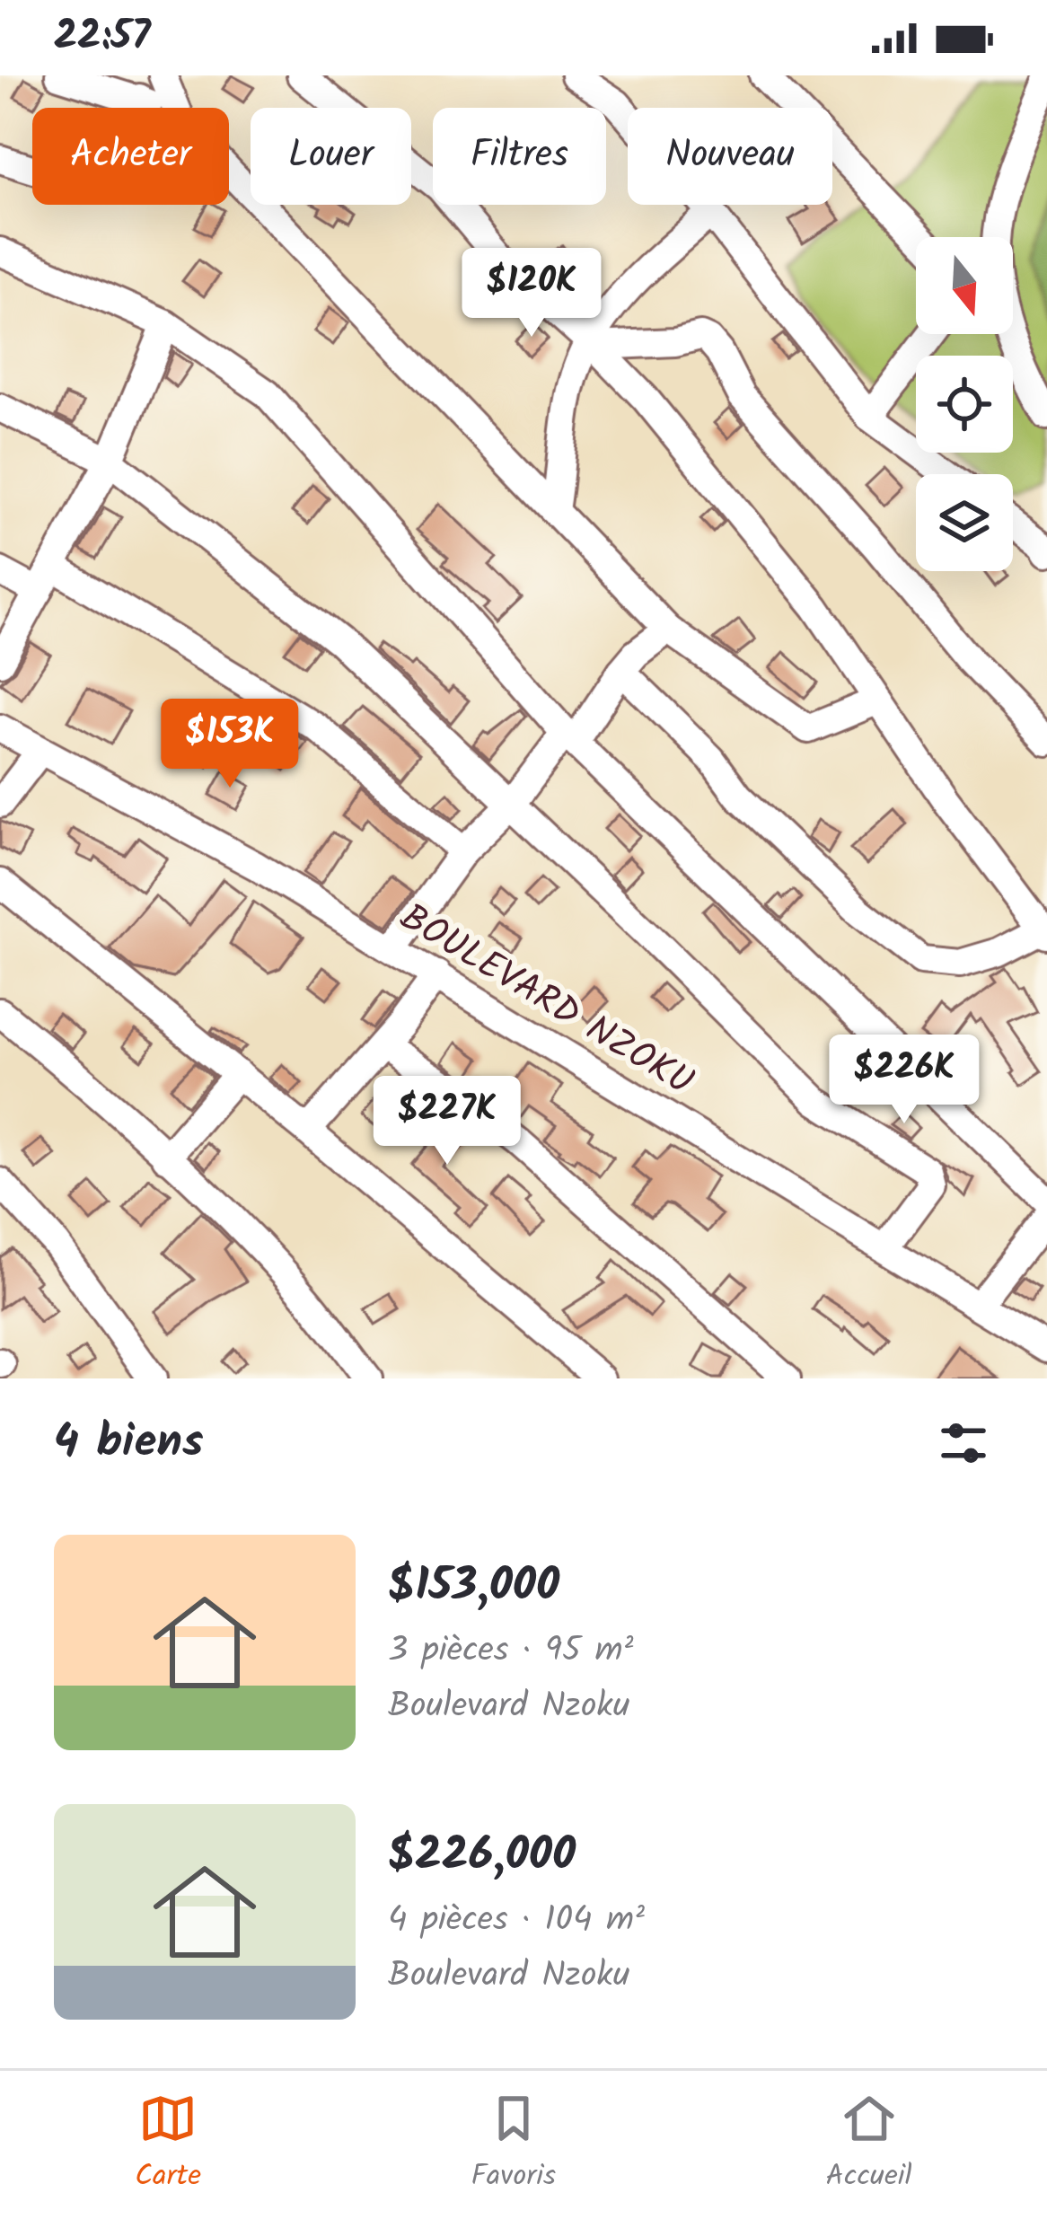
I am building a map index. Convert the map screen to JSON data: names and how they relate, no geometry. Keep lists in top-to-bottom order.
{
  "streets": {
    "street": ["BOULEVARD NZOKU"]
  },
  "north": "bottom",
  "page": {
    "status": "22:57",
    "chip": [
      "Acheter",
      "Louer",
      "Filtres",
      "Nouveau"
    ],
    "price": [
      "$120K",
      "$153K",
      "$226K",
      "$227K"
    ],
    "heading": "4 biens",
    "list": [
      {
        "name": "$153,000",
        "note": "3 pièces · 95 m² · Boulevard Nzoku"
      },
      {
        "name": "$226,000",
        "note": "4 pièces · 104 m² · Boulevard Nzoku"
      }
    ],
    "tabs": ["Carte", "Favoris", "Accueil"]
  }
}
